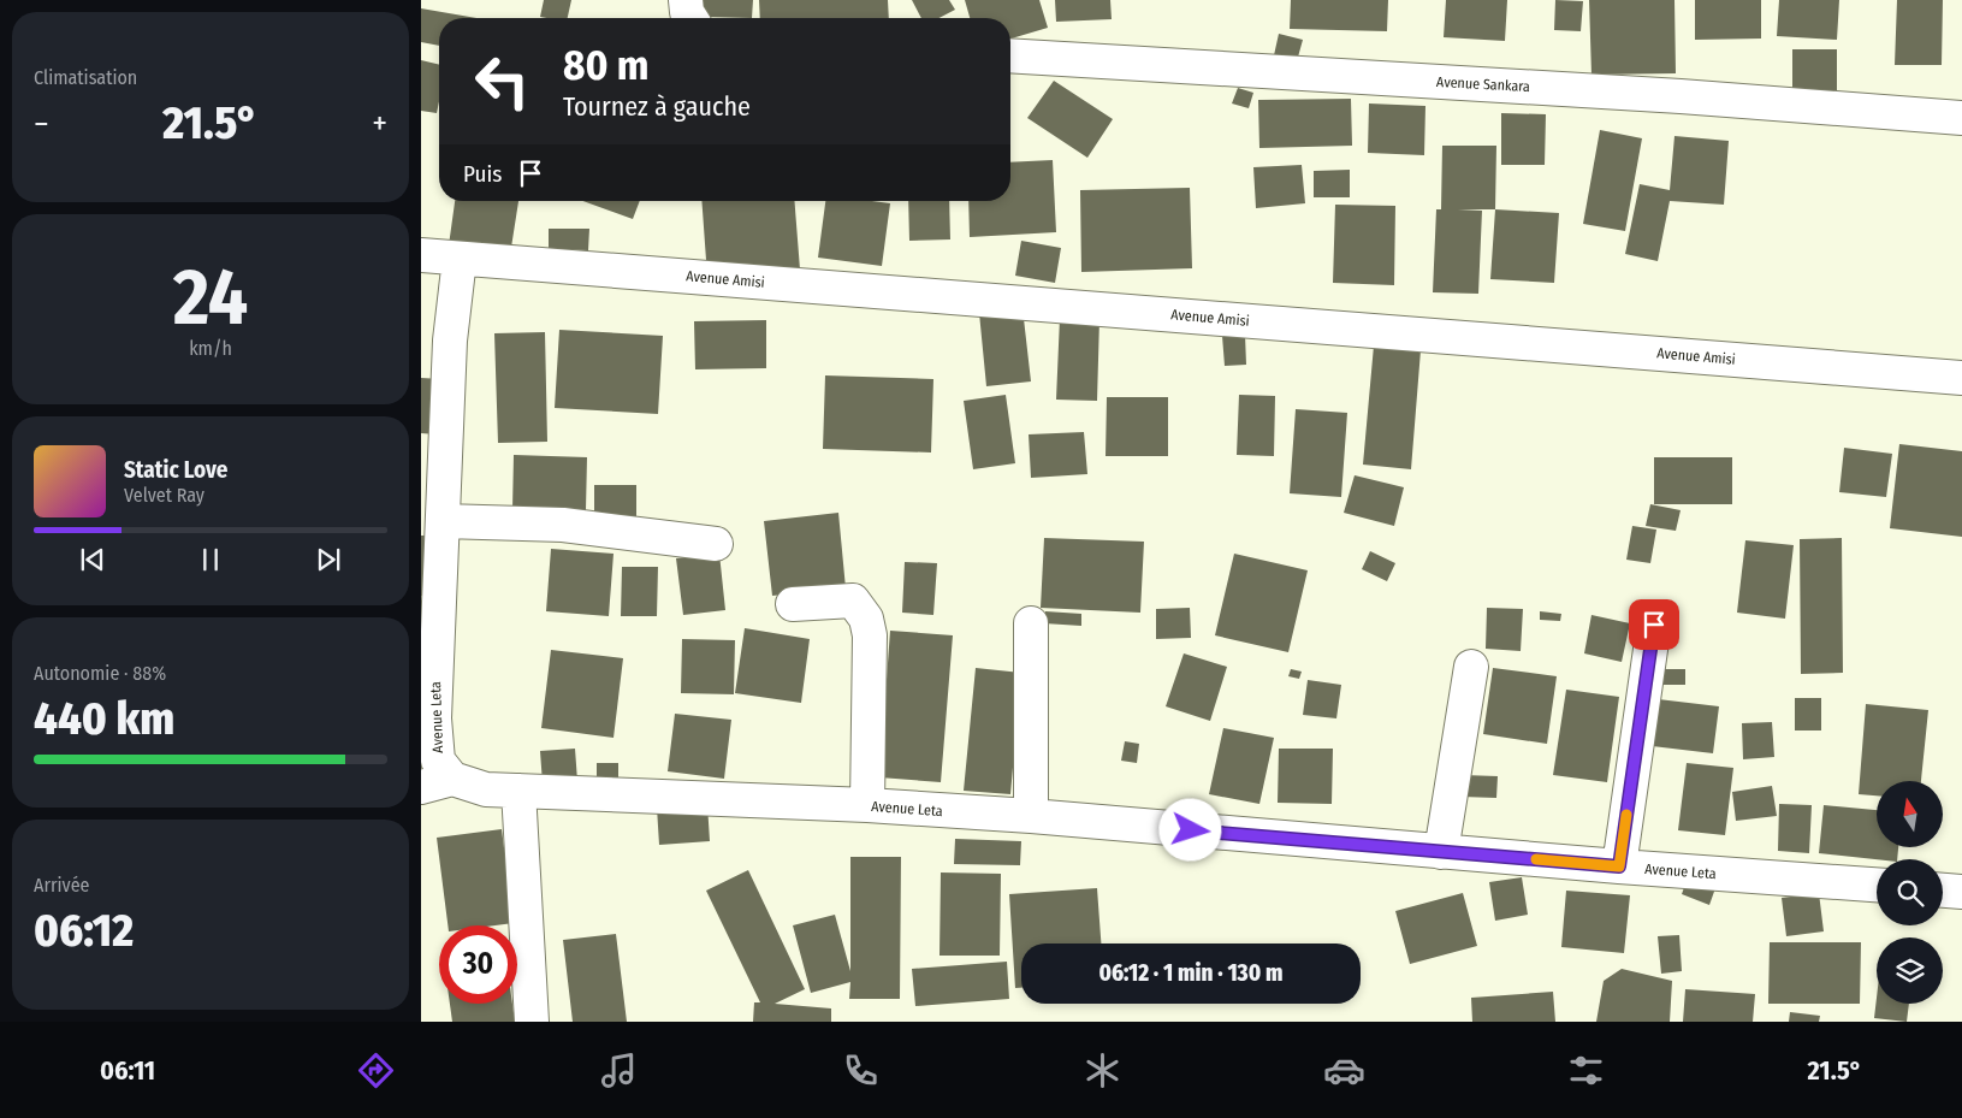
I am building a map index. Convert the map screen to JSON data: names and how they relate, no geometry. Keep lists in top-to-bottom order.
{
  "streets": {
    "street": ["Avenue Sankara", "Avenue Amisi", "Avenue Leta"]
  },
  "crossings": [
    ["Avenue Amisi", "Avenue Leta"]
  ],
  "north": "top",
  "page": {
    "tile": [
      "Climatisation",
      ["24", "km/h"],
      ["Autonomie · 88%", "440 km"],
      ["Arrivée", "06:12"]
    ],
    "turn": ["80 m", "Tournez à gauche"],
    "heat": ["−", "21.5°", "+"],
    "then": "Puis",
    "song": ["Static Love", "Velvet Ray"],
    "limit": "30",
    "trip": "06:12 · 1 min · 130 m",
    "tabs": ["06:11", "21.5°"]
  }
}
